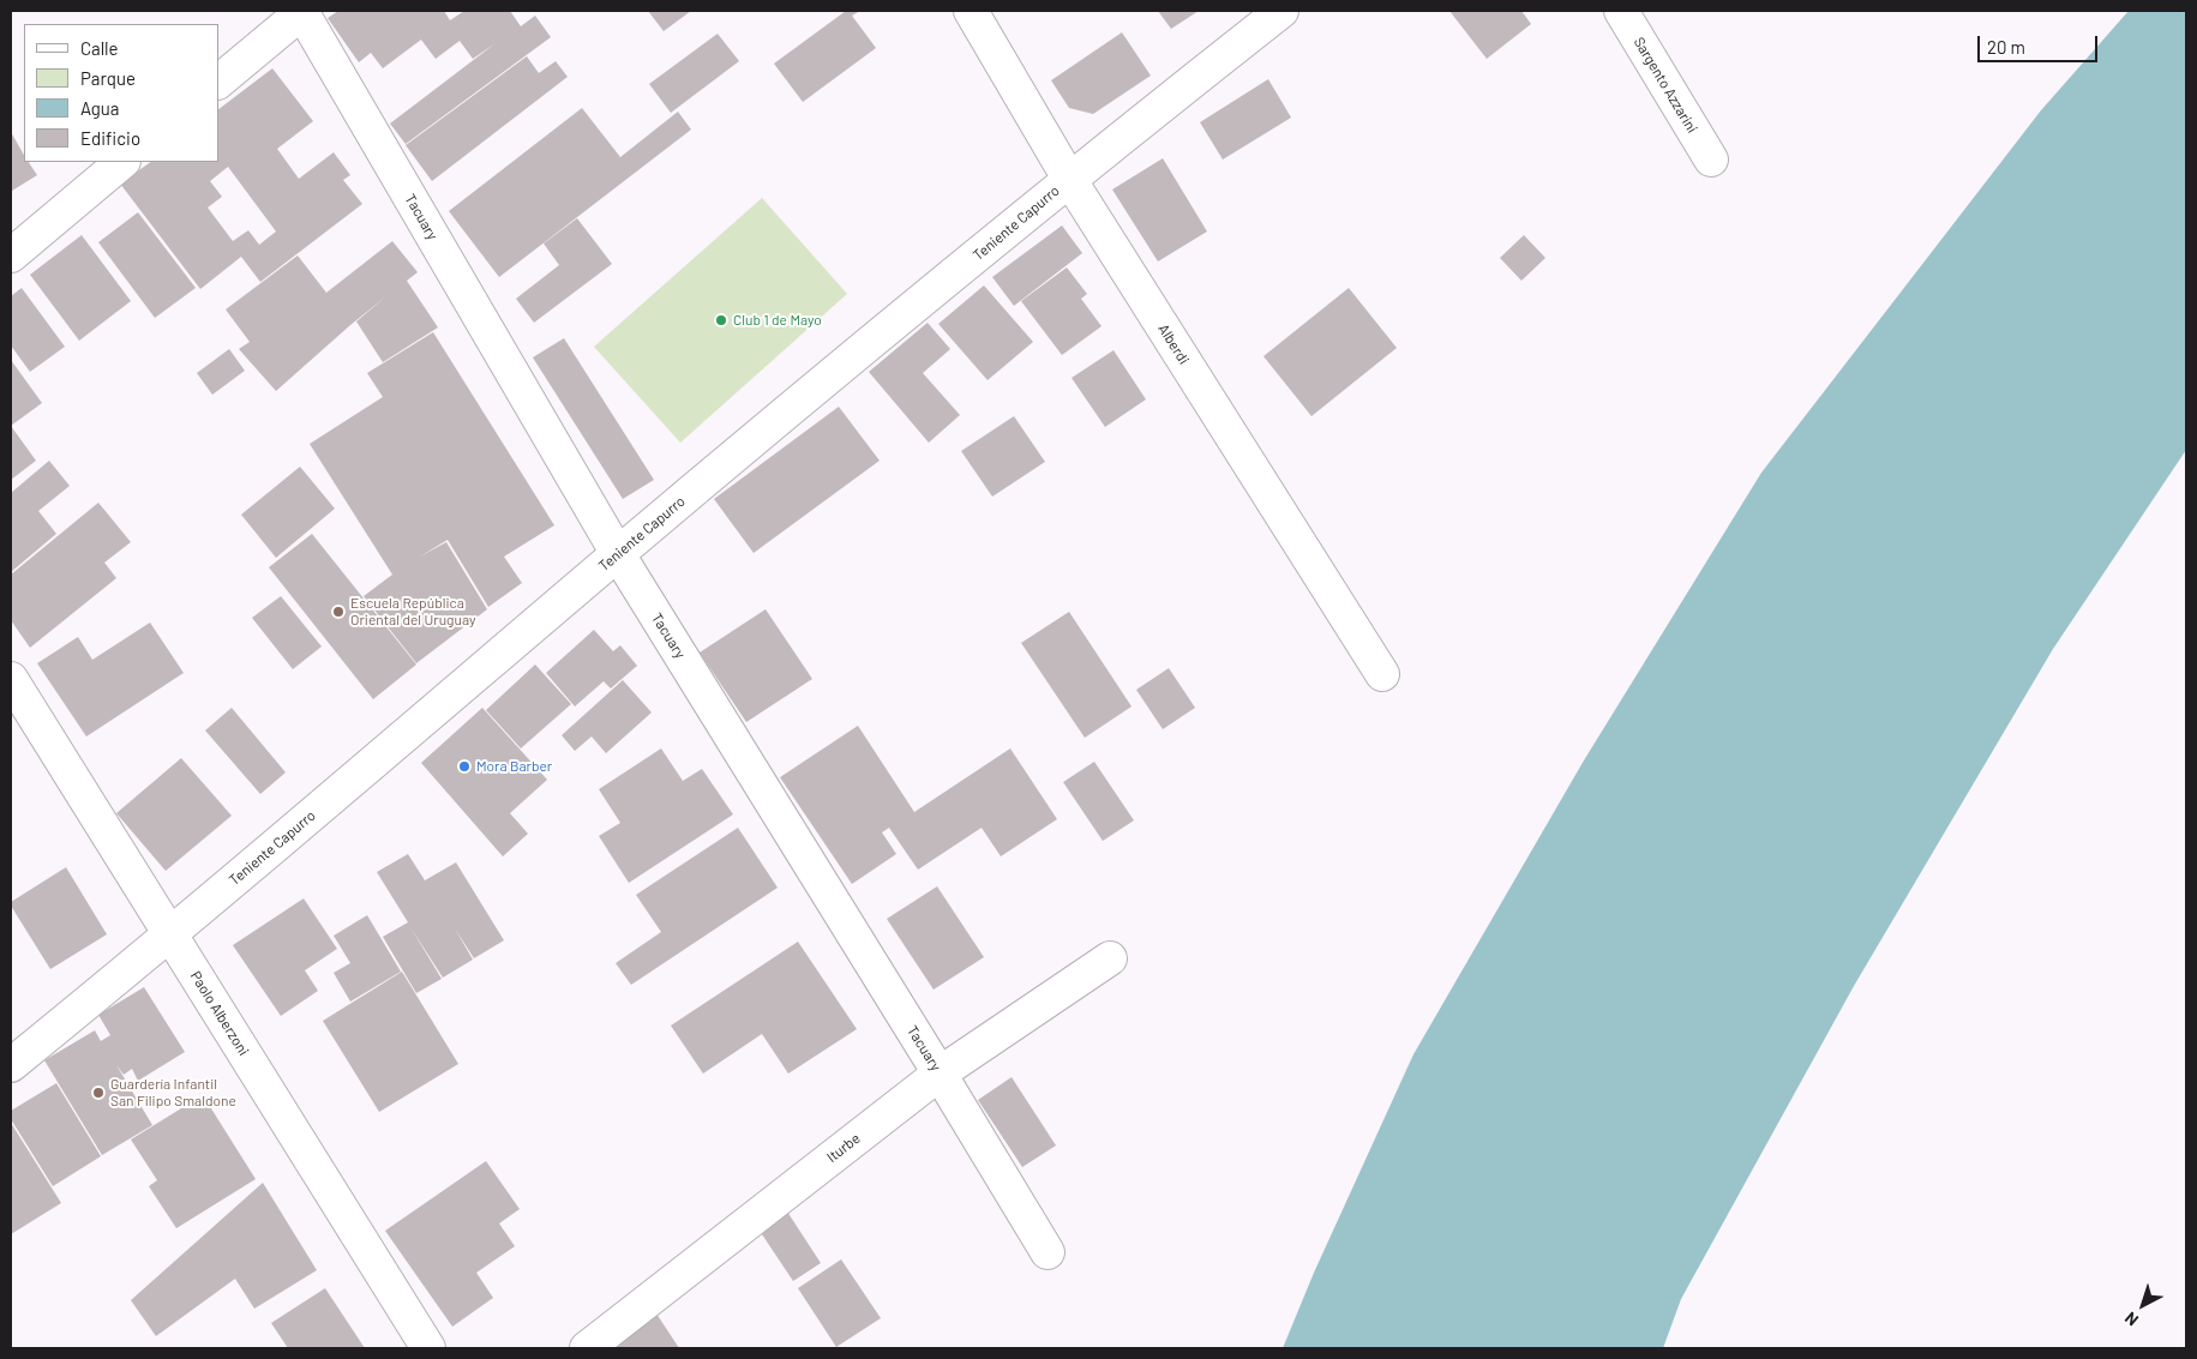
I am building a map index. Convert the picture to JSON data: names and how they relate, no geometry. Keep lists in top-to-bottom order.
{
  "streets": {
    "street": [
      "Sargento Azzarini",
      "Tacuary",
      "Teniente Capurro",
      "Alberdi",
      "Paolo Alberzoni",
      "Iturbe"
    ]
  },
  "crossings": [
    ["Tacuary", "Teniente Capurro"],
    ["Tacuary", "Iturbe"],
    ["Teniente Capurro", "Alberdi"],
    ["Teniente Capurro", "Paolo Alberzoni"]
  ],
  "places": [
    "Club 1 de Mayo",
    "Escuela República Oriental del Uruguay",
    "Mora Barber",
    "Guardería Infantil San Filipo Smaldone"
  ],
  "legend": [
    "Calle",
    "Parque",
    "Agua",
    "Edificio"
  ],
  "scale_bar": "20 m",
  "north": "bottom left"
}
